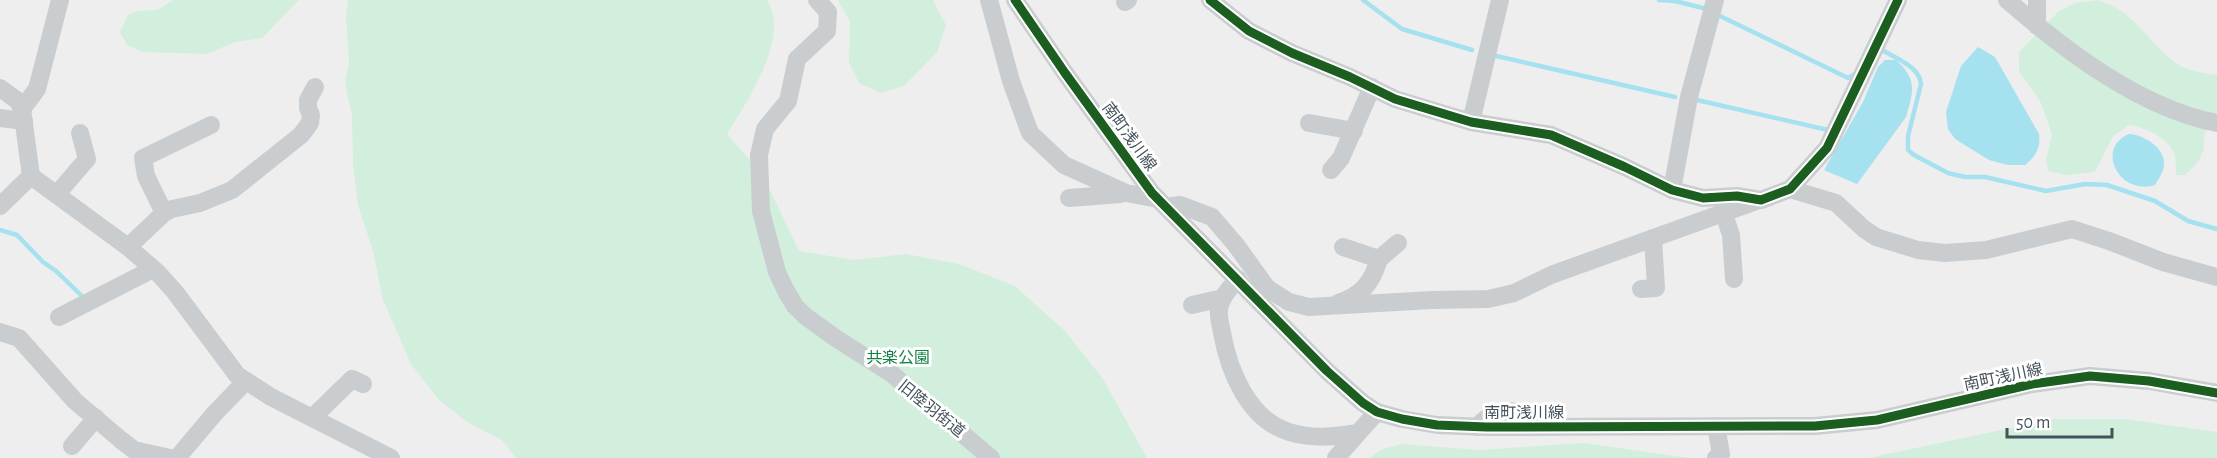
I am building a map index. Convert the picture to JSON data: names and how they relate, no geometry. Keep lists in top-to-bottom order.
{
  "streets": {
    "street": ["南町浅川線", "旧陸羽街道"]
  },
  "parks": ["共楽公園"],
  "scale_bar": "50 m"
}
